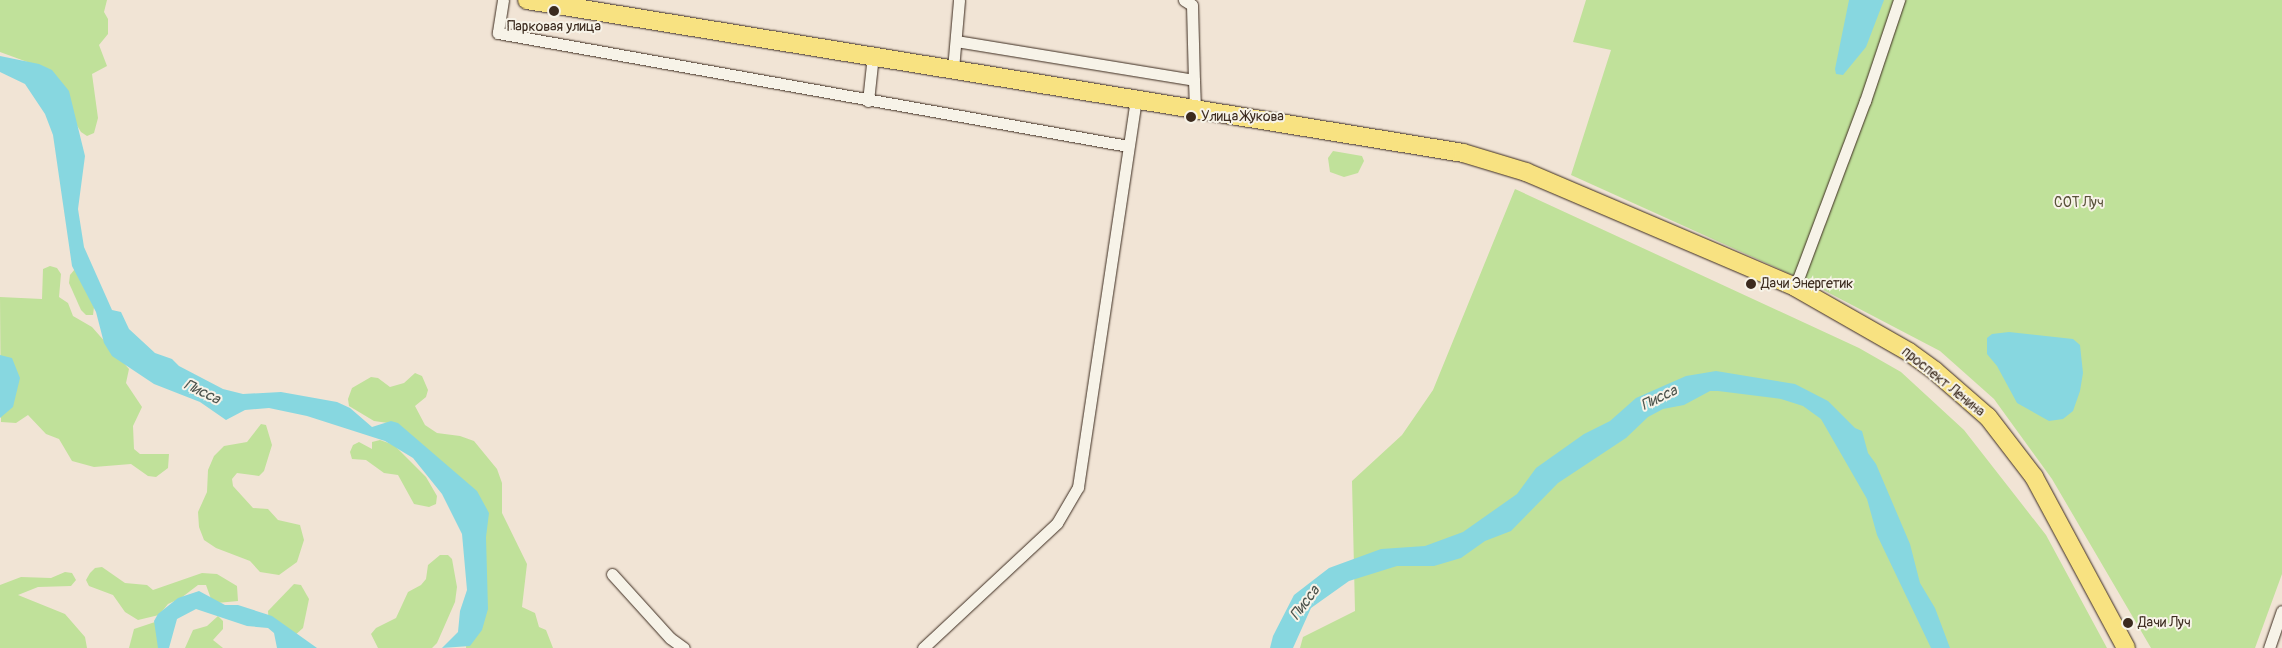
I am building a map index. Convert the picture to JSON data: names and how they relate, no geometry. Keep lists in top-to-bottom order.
{
  "streets": {
    "main road": ["проспект Ленина"]
  },
  "water": ["Писса"],
  "parks": ["СОТ Луч"],
  "places": [
    "Парковая улица",
    "Улица Жукова",
    "Дачи Энергетик",
    "Дачи Луч"
  ]
}
